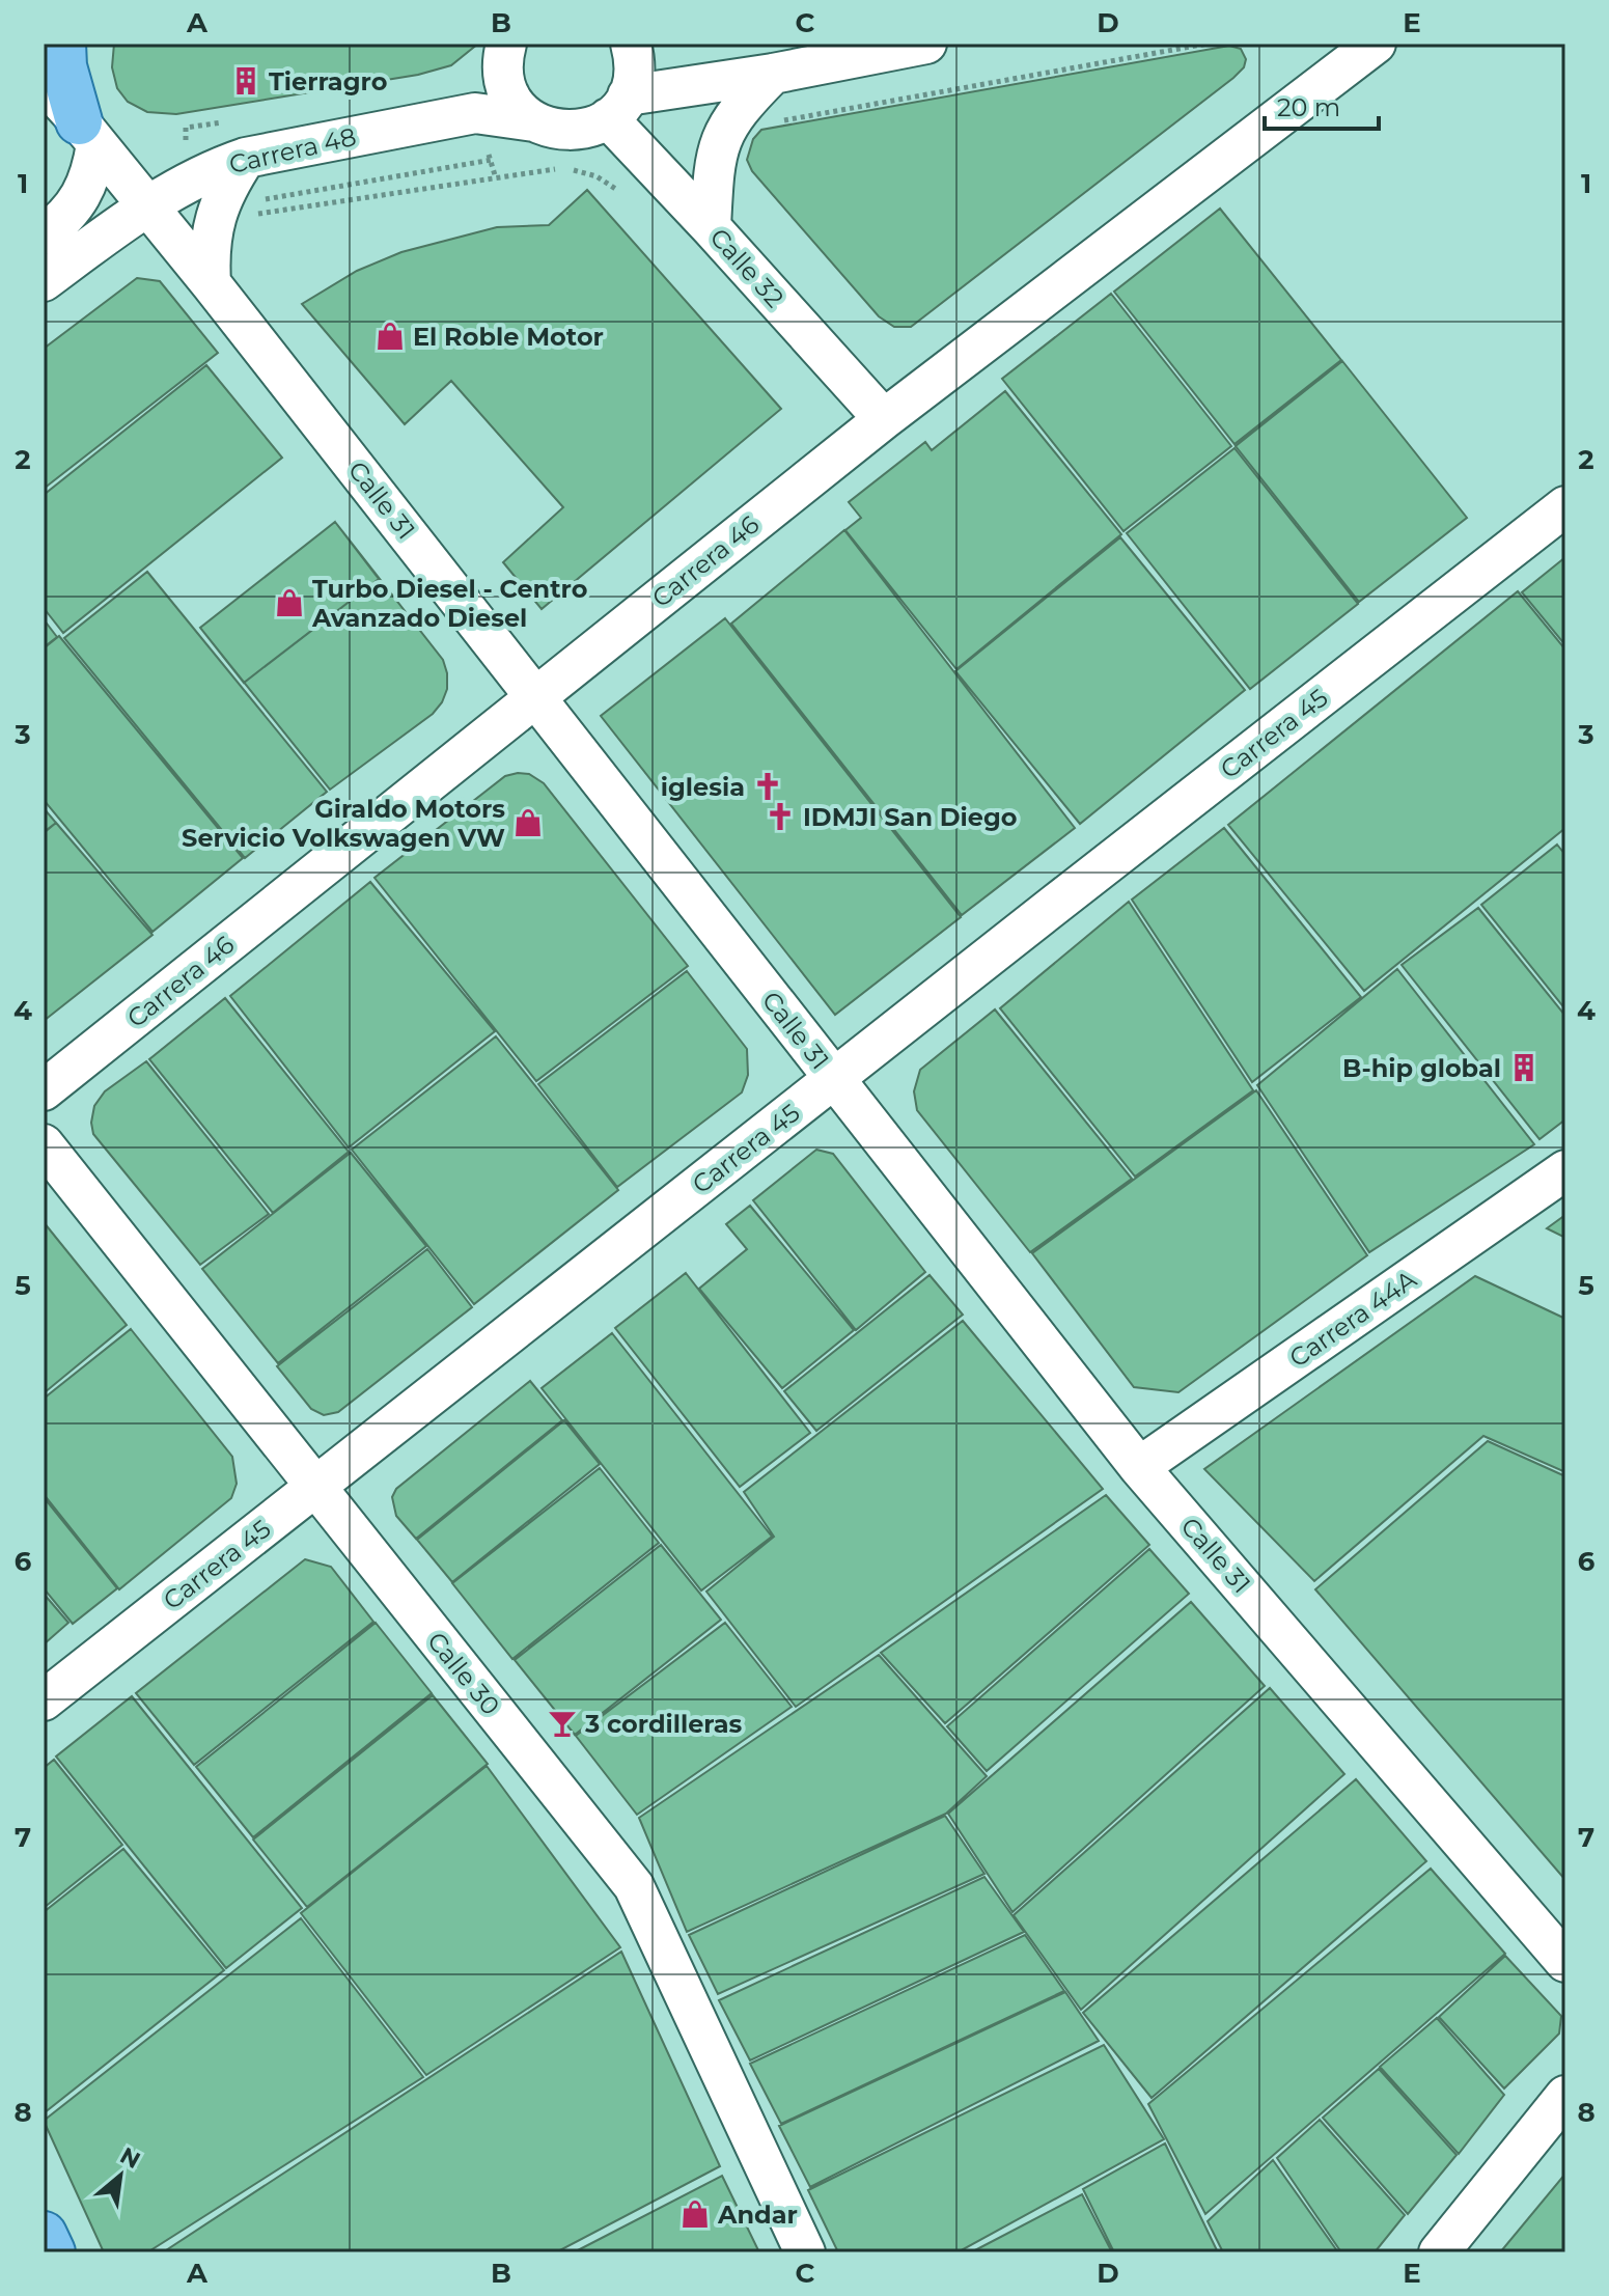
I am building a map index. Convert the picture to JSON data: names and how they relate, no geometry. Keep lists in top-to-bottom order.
{
  "streets": {
    "street": [
      "Carrera 48",
      "Calle 32",
      "Calle 31",
      "Carrera 46",
      "Carrera 45",
      "Carrera 44A",
      "Calle 30"
    ]
  },
  "crossings": [
    ["Carrera 48", "Calle 32"],
    ["Carrera 48", "Calle 31"],
    ["Calle 32", "Carrera 46"],
    ["Calle 31", "Carrera 46"],
    ["Calle 31", "Carrera 45"],
    ["Calle 31", "Carrera 44A"],
    ["Carrera 45", "Calle 30"]
  ],
  "places": {
    "building": ["Tierragro", "B-hip global"],
    "shop": [
      "El Roble Motor",
      "Turbo Diesel - Centro Avanzado Diesel",
      "Giraldo Motors Servicio Volkswagen VW",
      "Andar"
    ],
    "church": ["iglesia", "IDMJI San Diego"],
    "bar": ["3 cordilleras"]
  },
  "scale_bar": "20 m",
  "north": "top right",
  "grid": {
    "columns": [
      "A",
      "B",
      "C",
      "D",
      "E"
    ],
    "rows": [
      "1",
      "2",
      "3",
      "4",
      "5",
      "6",
      "7",
      "8"
    ]
  }
}
